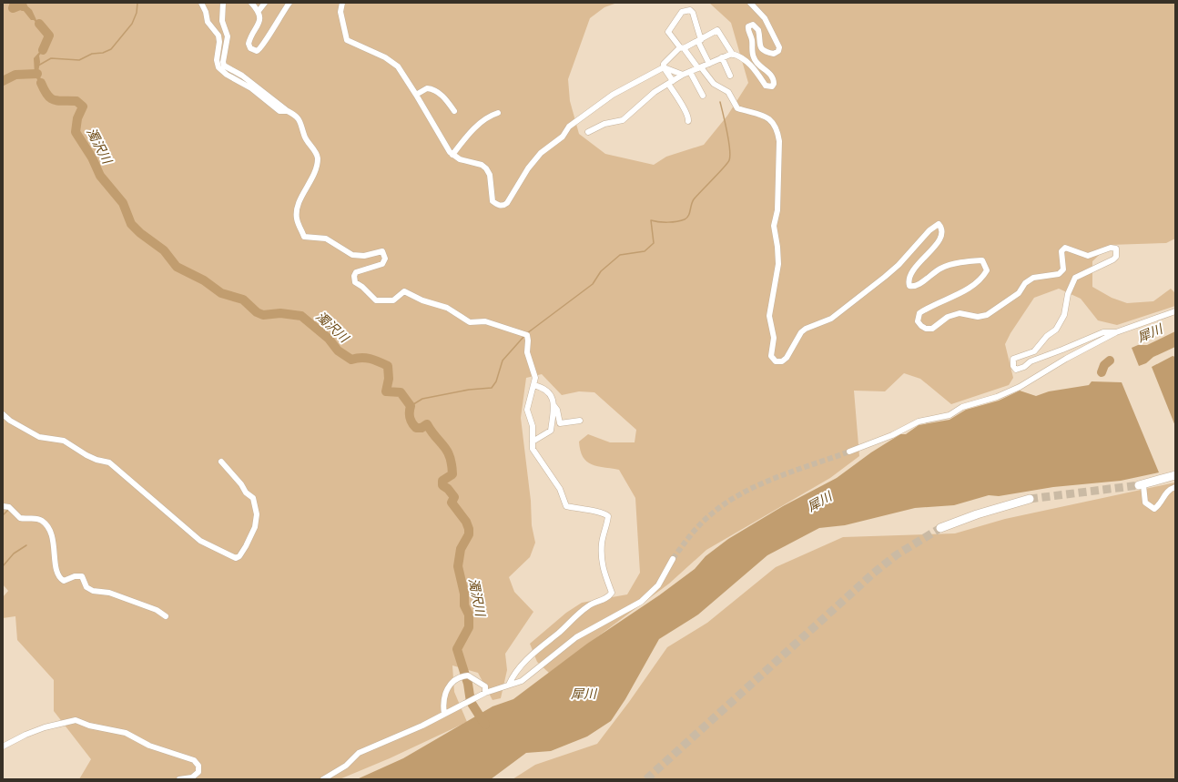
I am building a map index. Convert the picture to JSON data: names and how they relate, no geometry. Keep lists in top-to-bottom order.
{
  "water": ["濁沢川", "犀川"]
}
